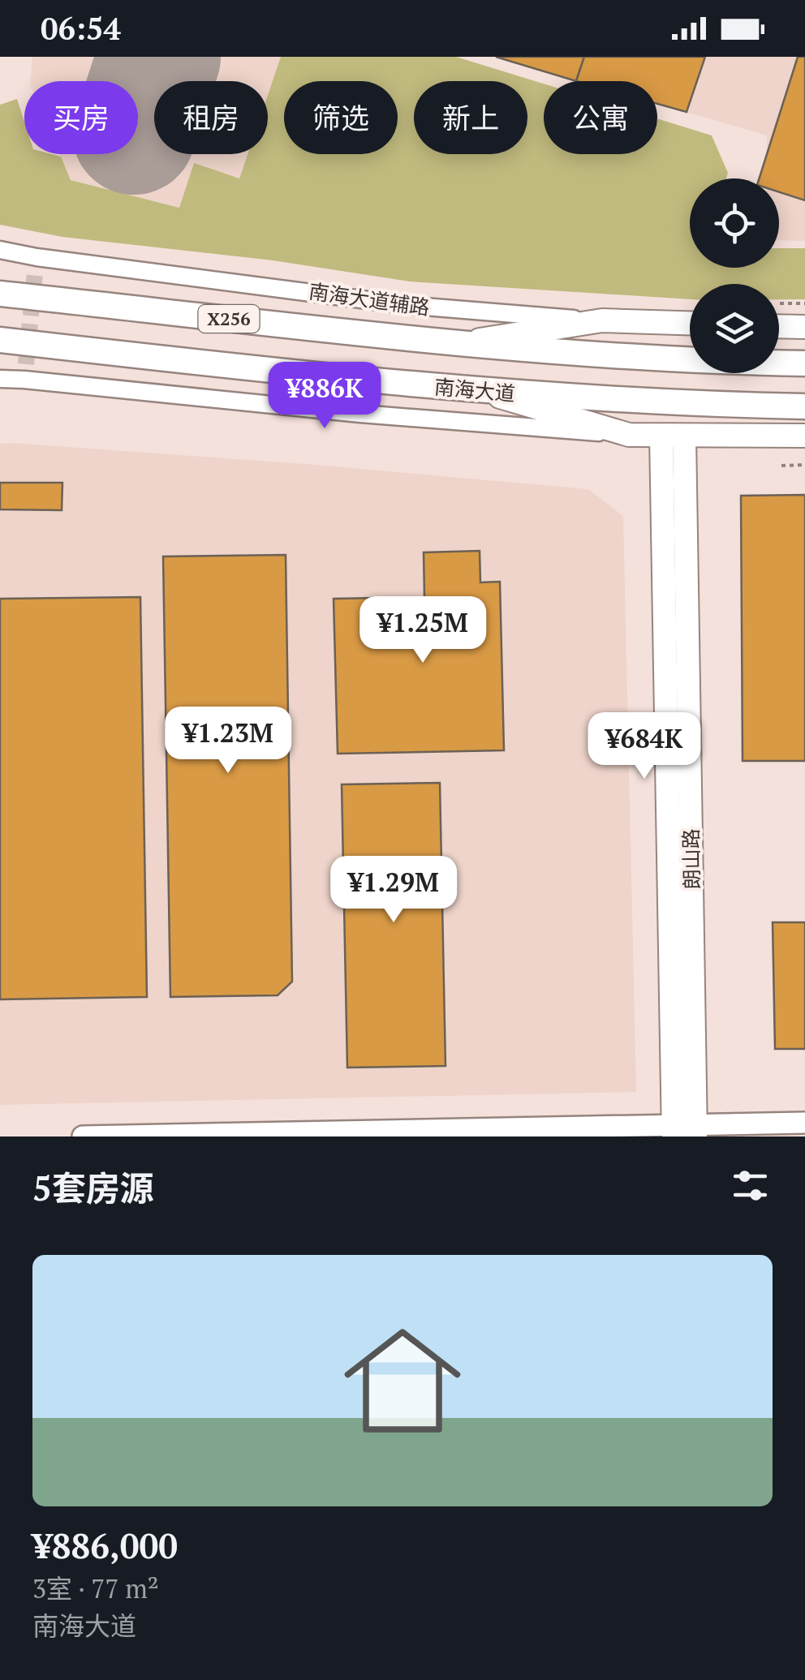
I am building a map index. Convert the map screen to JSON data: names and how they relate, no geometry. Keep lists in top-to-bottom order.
{
  "streets": {
    "main road": [
      "南海大道辅路",
      "X256",
      "南海大道",
      "朗山路"
    ]
  },
  "page": {
    "status": "06:54",
    "chip": [
      "买房",
      "租房",
      "筛选",
      "新上",
      "公寓"
    ],
    "price": [
      "¥886K",
      "¥1.25M",
      "¥1.23M",
      "¥684K",
      "¥1.29M"
    ],
    "heading": "5套房源",
    "list": [
      {
        "name": "¥886,000",
        "note": "3室 · 77 m² · 南海大道"
      }
    ]
  }
}
